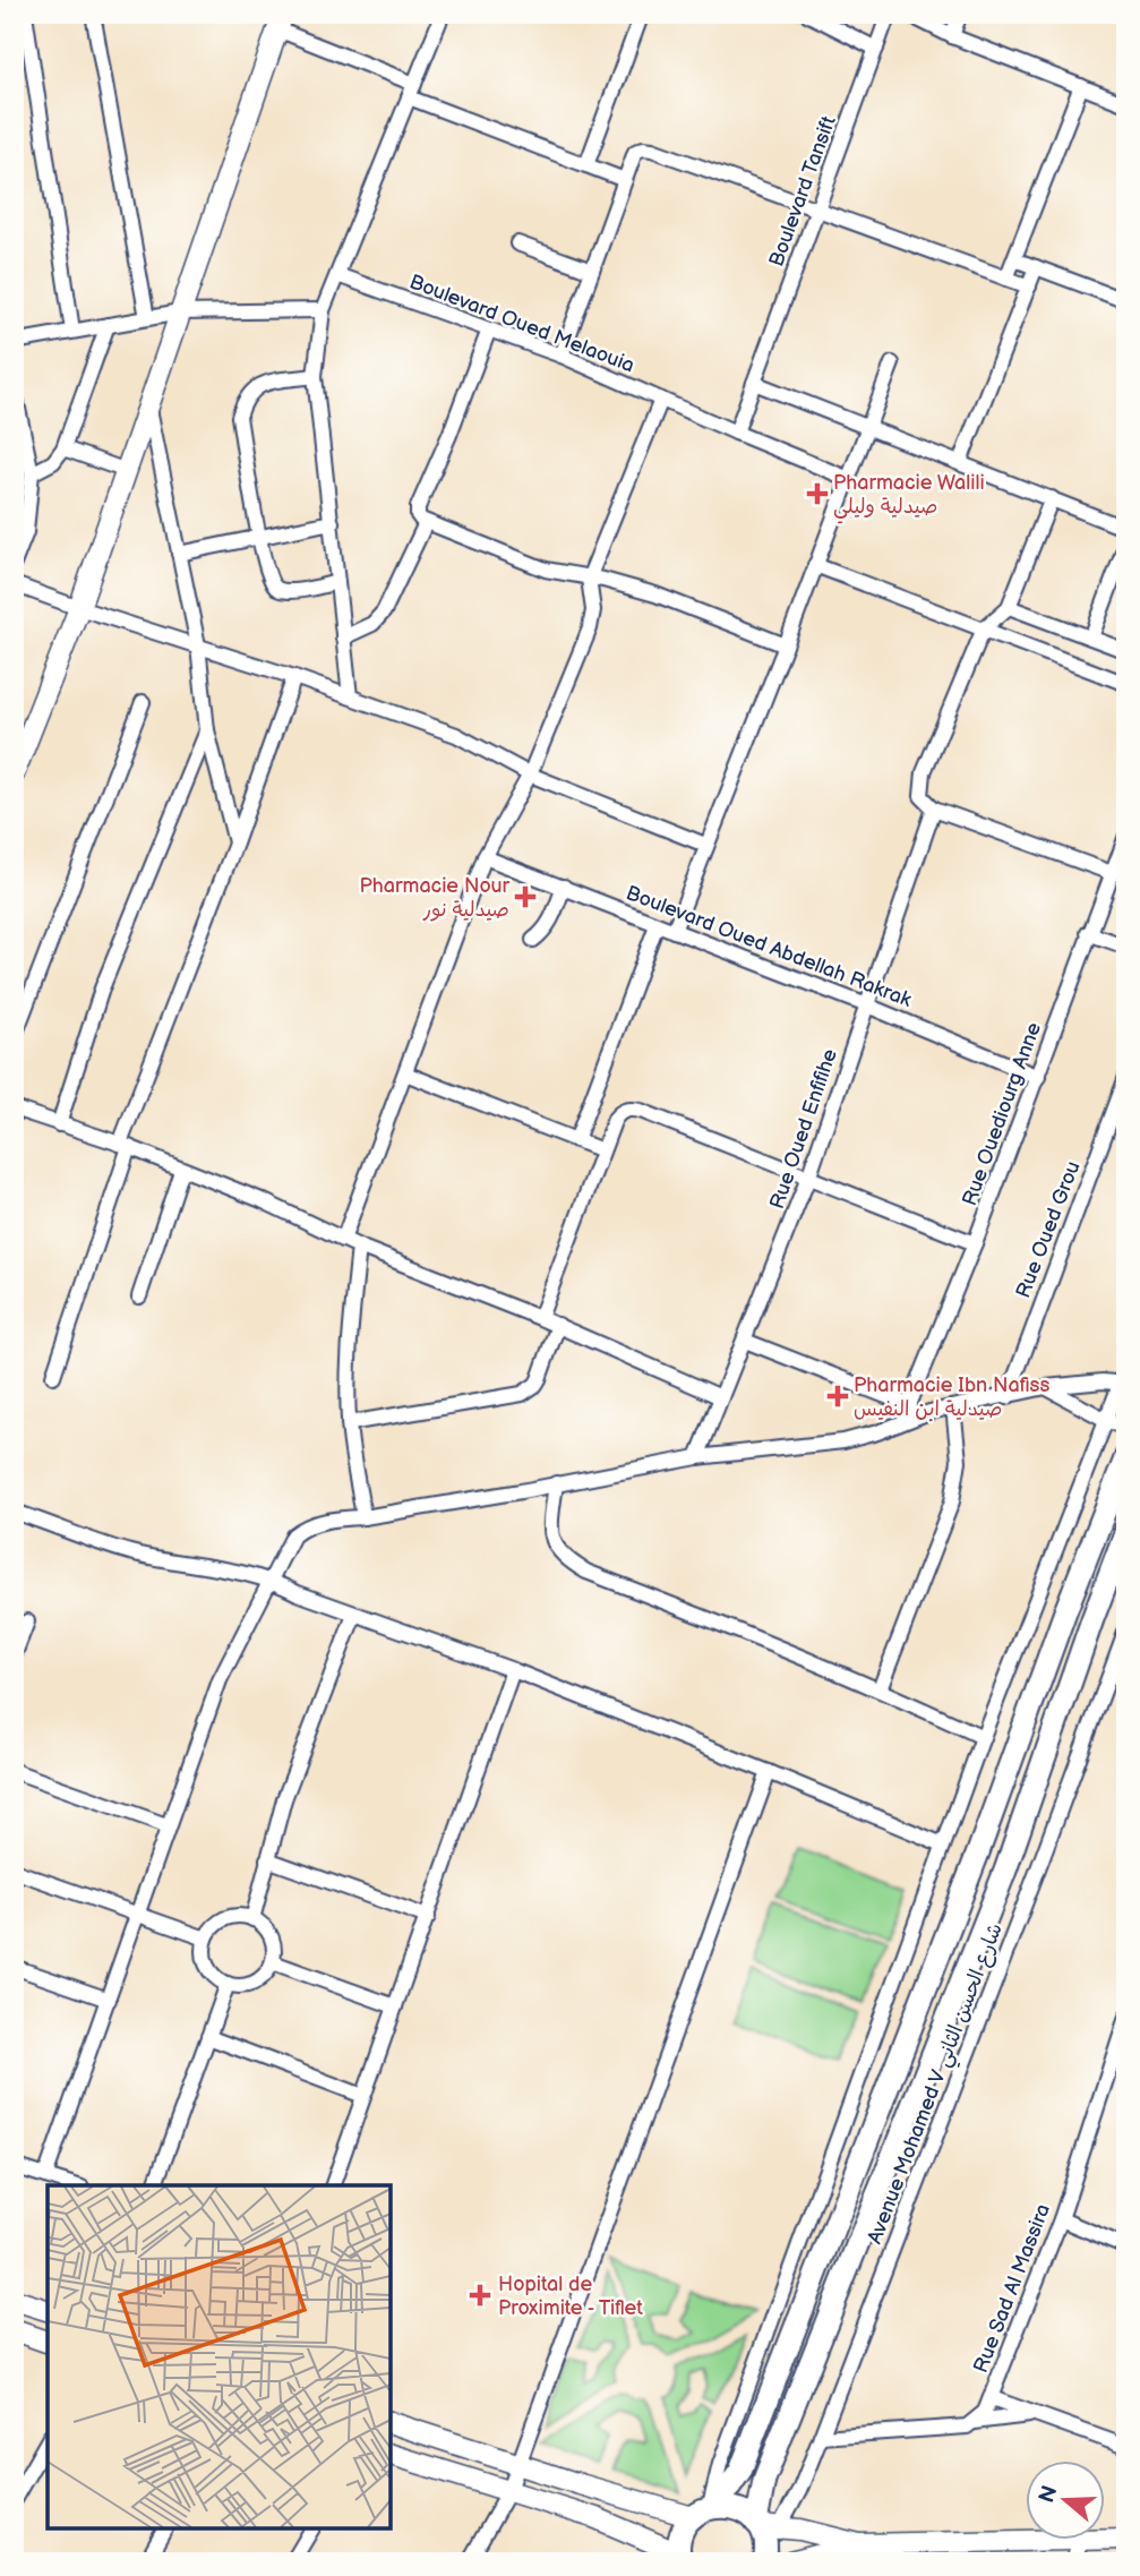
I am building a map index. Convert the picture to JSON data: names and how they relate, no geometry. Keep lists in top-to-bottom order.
{
  "streets": {
    "street": [
      "Boulevard Tansift",
      "Boulevard Oued Melaouia",
      "Boulevard Oued Abdellah Rakrak",
      "Rue Ouediourg Anne",
      "Rue Oued Enfifihe",
      "Rue Oued Grou",
      "Avenue Mohamed V شارع الحسن الثاني",
      "Rue Sad Al Massira"
    ]
  },
  "crossings": [
    ["Boulevard Tansift", "Boulevard Oued Melaouia"],
    ["Boulevard Oued Abdellah Rakrak", "Rue Ouediourg Anne"],
    ["Boulevard Oued Abdellah Rakrak", "Rue Oued Enfifihe"]
  ],
  "places": {
    "health": [
      "Pharmacie Walili صيدلية وليلي",
      "Pharmacie Nour صيدلية نور",
      "Pharmacie Ibn Nafiss صيدلية ابن النفيس",
      "Hopital de Proximite - Tiflet"
    ]
  },
  "north": "left"
}
